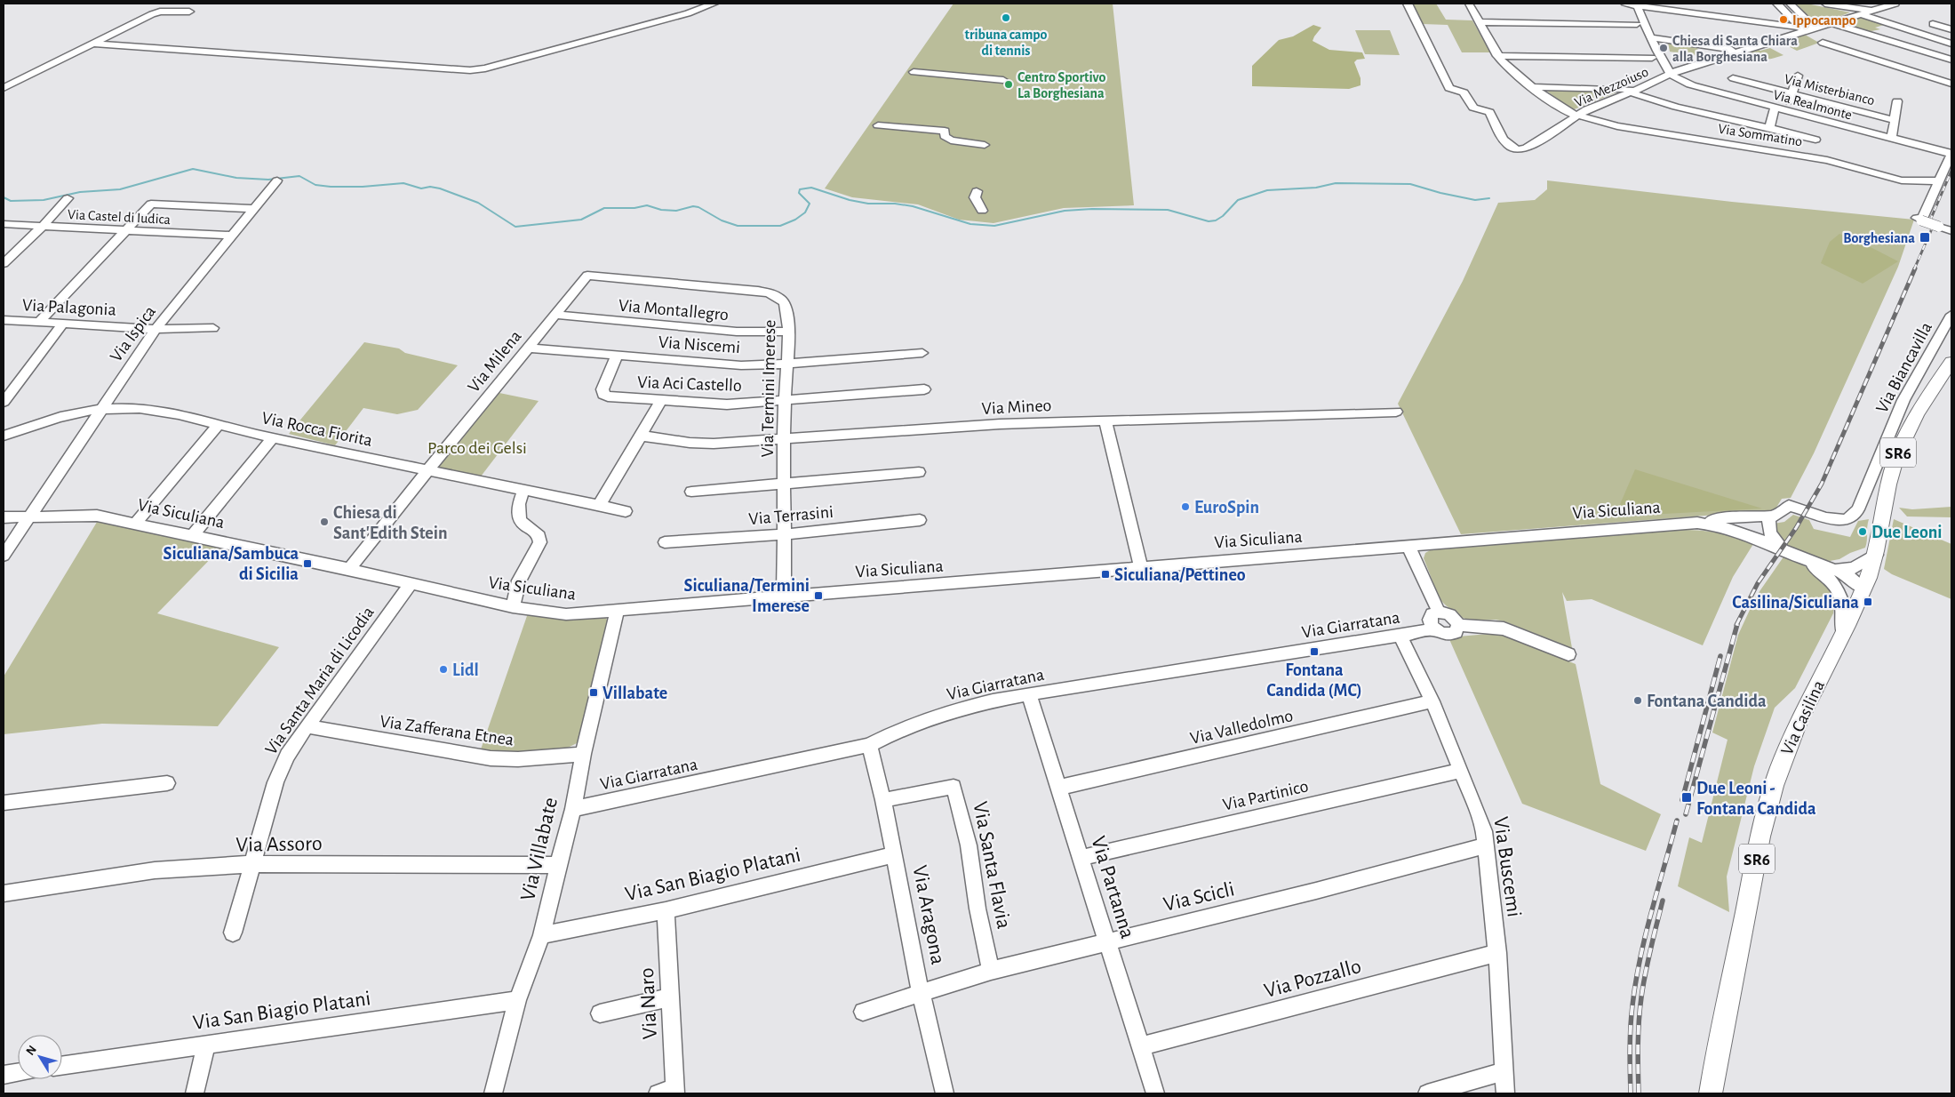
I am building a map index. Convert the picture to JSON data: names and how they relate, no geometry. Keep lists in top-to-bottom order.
{
  "streets": {
    "main road": ["SR6", "Via Casilina"],
    "street": [
      "Via Mezzoiuso",
      "Via Misterbianco",
      "Via Realmonte",
      "Via Sommatino",
      "Via Castel di Iudica",
      "Via Palagonia",
      "Via Montallegro",
      "Via Ispica",
      "Via Niscemi",
      "Via Milena",
      "Via Biancavilla",
      "Via Aci Castello",
      "Via Termini Imerese",
      "Via Mineo",
      "Via Rocca Fiorita",
      "Via Siculiana",
      "Via Terrasini",
      "Via Giarratana",
      "Via Santa Maria di Licodia",
      "Via Valledolmo",
      "Via Zafferana Etnea",
      "Via Partinico",
      "Via Assoro",
      "Via Villabate",
      "Via Santa Flavia",
      "Via Buscemi",
      "Via San Biagio Platani",
      "Via Partanna",
      "Via Scicli",
      "Via Aragona",
      "Via Pozzallo",
      "Via Naro"
    ]
  },
  "crossings": [
    ["Via Mezzoiuso", "Via Realmonte"],
    ["Via Mezzoiuso", "Via Sommatino"],
    ["Via Misterbianco", "Via Realmonte"],
    ["Via Castel di Iudica", "Via Ispica"],
    ["Via Palagonia", "Via Ispica"],
    ["Via Montallegro", "Via Milena"],
    ["Via Montallegro", "Via Termini Imerese"],
    ["Via Ispica", "Via Rocca Fiorita"],
    ["Via Ispica", "Via Siculiana"],
    ["Via Niscemi", "Via Milena"],
    ["Via Niscemi", "Via Aci Castello"],
    ["Via Niscemi", "Via Termini Imerese"],
    ["Via Milena", "Via Termini Imerese"],
    ["Via Milena", "Via Rocca Fiorita"],
    ["Via Milena", "Via Siculiana"],
    ["Via Aci Castello", "Via Termini Imerese"],
    ["Via Termini Imerese", "Via Mineo"],
    ["Via Termini Imerese", "Via Siculiana"],
    ["Via Termini Imerese", "Via Terrasini"],
    ["Via Siculiana", "Via Santa Maria di Licodia"],
    ["Via Siculiana", "Via Villabate"],
    ["Via Giarratana", "Via Villabate"],
    ["Via Giarratana", "Via Buscemi"],
    ["Via Giarratana", "Via Partanna"],
    ["Via Giarratana", "Via Aragona"],
    ["Via Santa Maria di Licodia", "Via Zafferana Etnea"],
    ["Via Santa Maria di Licodia", "Via Assoro"],
    ["Via Valledolmo", "Via Buscemi"],
    ["Via Valledolmo", "Via Partanna"],
    ["Via Zafferana Etnea", "Via Villabate"],
    ["Via Partinico", "Via Buscemi"],
    ["Via Partinico", "Via Partanna"],
    ["Via Assoro", "Via Villabate"],
    ["Via Villabate", "Via San Biagio Platani"],
    ["Via Santa Flavia", "Via Scicli"],
    ["Via Santa Flavia", "Via Aragona"],
    ["Via Buscemi", "Via Scicli"],
    ["Via Buscemi", "Via Pozzallo"],
    ["Via San Biagio Platani", "Via Aragona"],
    ["Via San Biagio Platani", "Via Naro"],
    ["Via Partanna", "Via Scicli"],
    ["Via Partanna", "Via Pozzallo"],
    ["Via Scicli", "Via Aragona"]
  ],
  "parks": ["Parco dei Gelsi"],
  "places": {
    "other": [
      "tribuna campo di tennis",
      "Ippocampo",
      "Chiesa di Santa Chiara alla Borghesiana",
      "Centro Sportivo La Borghesiana",
      "EuroSpin",
      "Chiesa di Sant'Edith Stein",
      "Due Leoni",
      "Lidl",
      "Fontana Candida"
    ],
    "transit": [
      "Borghesiana",
      "Siculiana/Sambuca di Sicilia",
      "Siculiana/Pettineo",
      "Siculiana/Termini Imerese",
      "Casilina/Siculiana",
      "Fontana Candida (MC)",
      "Villabate",
      "Due Leoni - Fontana Candida"
    ]
  },
  "north": "top left"
}
